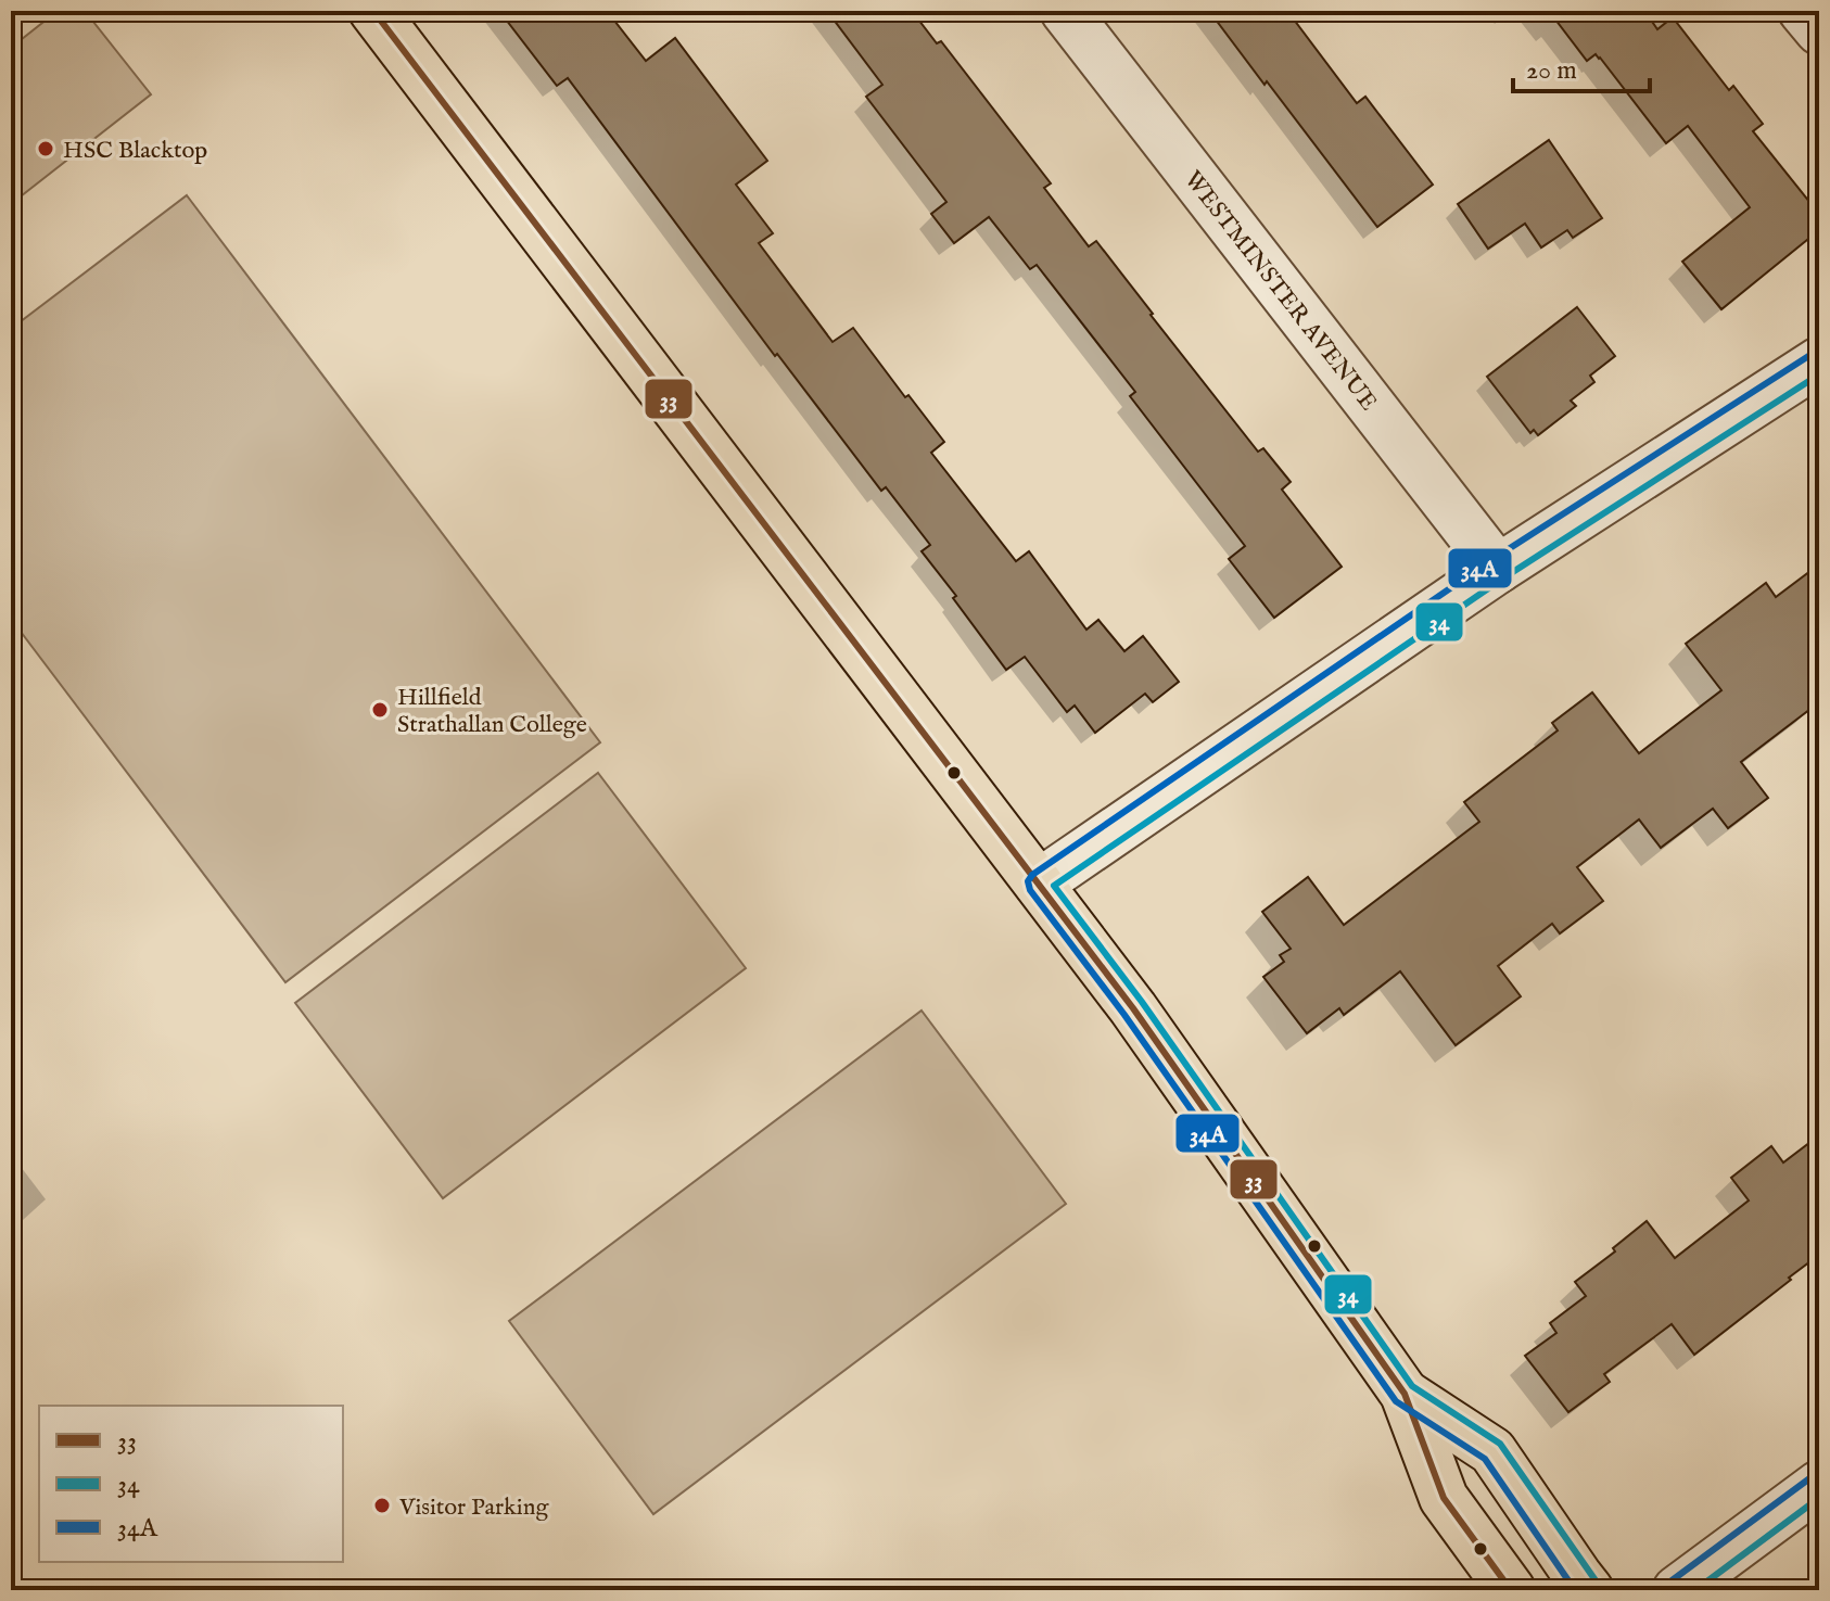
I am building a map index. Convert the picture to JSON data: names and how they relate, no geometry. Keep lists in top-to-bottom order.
{
  "streets": {
    "street": ["WESTMINSTER AVENUE"]
  },
  "places": ["HSC Blacktop", "Hillfield Strathallan College", "Visitor Parking"],
  "lines": ["transit line 33", "transit line 34A", "transit line 34"],
  "legend": ["33", "34", "34A"],
  "scale_bar": "20 m"
}
